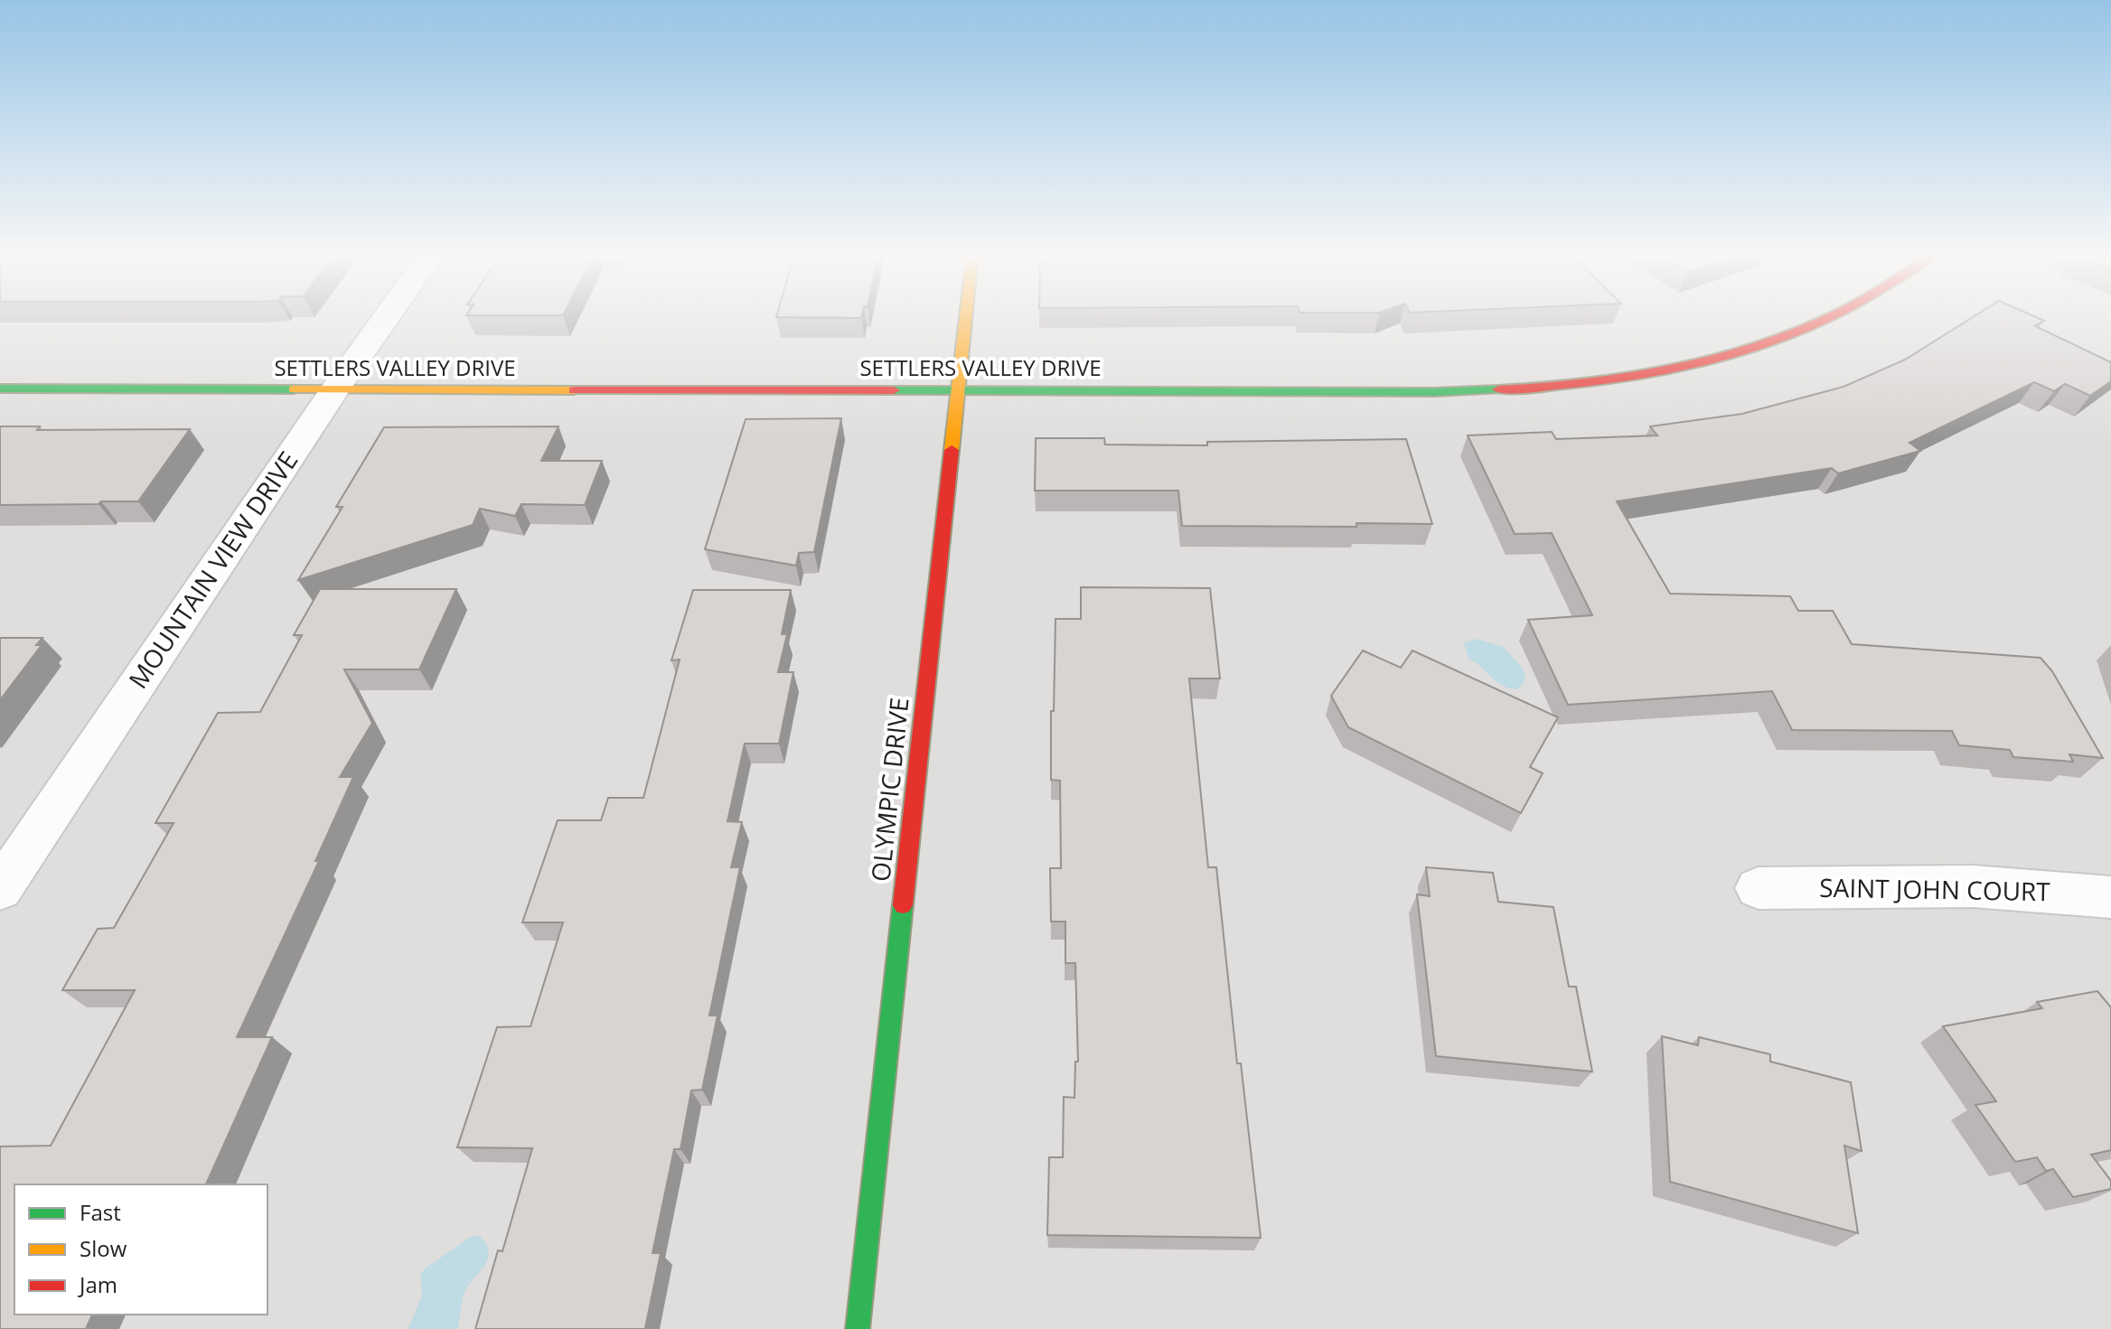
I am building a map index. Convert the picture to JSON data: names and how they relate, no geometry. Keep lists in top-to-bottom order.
{
  "streets": {
    "street": [
      "SETTLERS VALLEY DRIVE",
      "MOUNTAIN VIEW DRIVE",
      "OLYMPIC DRIVE",
      "SAINT JOHN COURT"
    ]
  },
  "crossings": [
    ["SETTLERS VALLEY DRIVE", "MOUNTAIN VIEW DRIVE"],
    ["SETTLERS VALLEY DRIVE", "OLYMPIC DRIVE"]
  ],
  "legend": ["Fast", "Slow", "Jam"]
}
